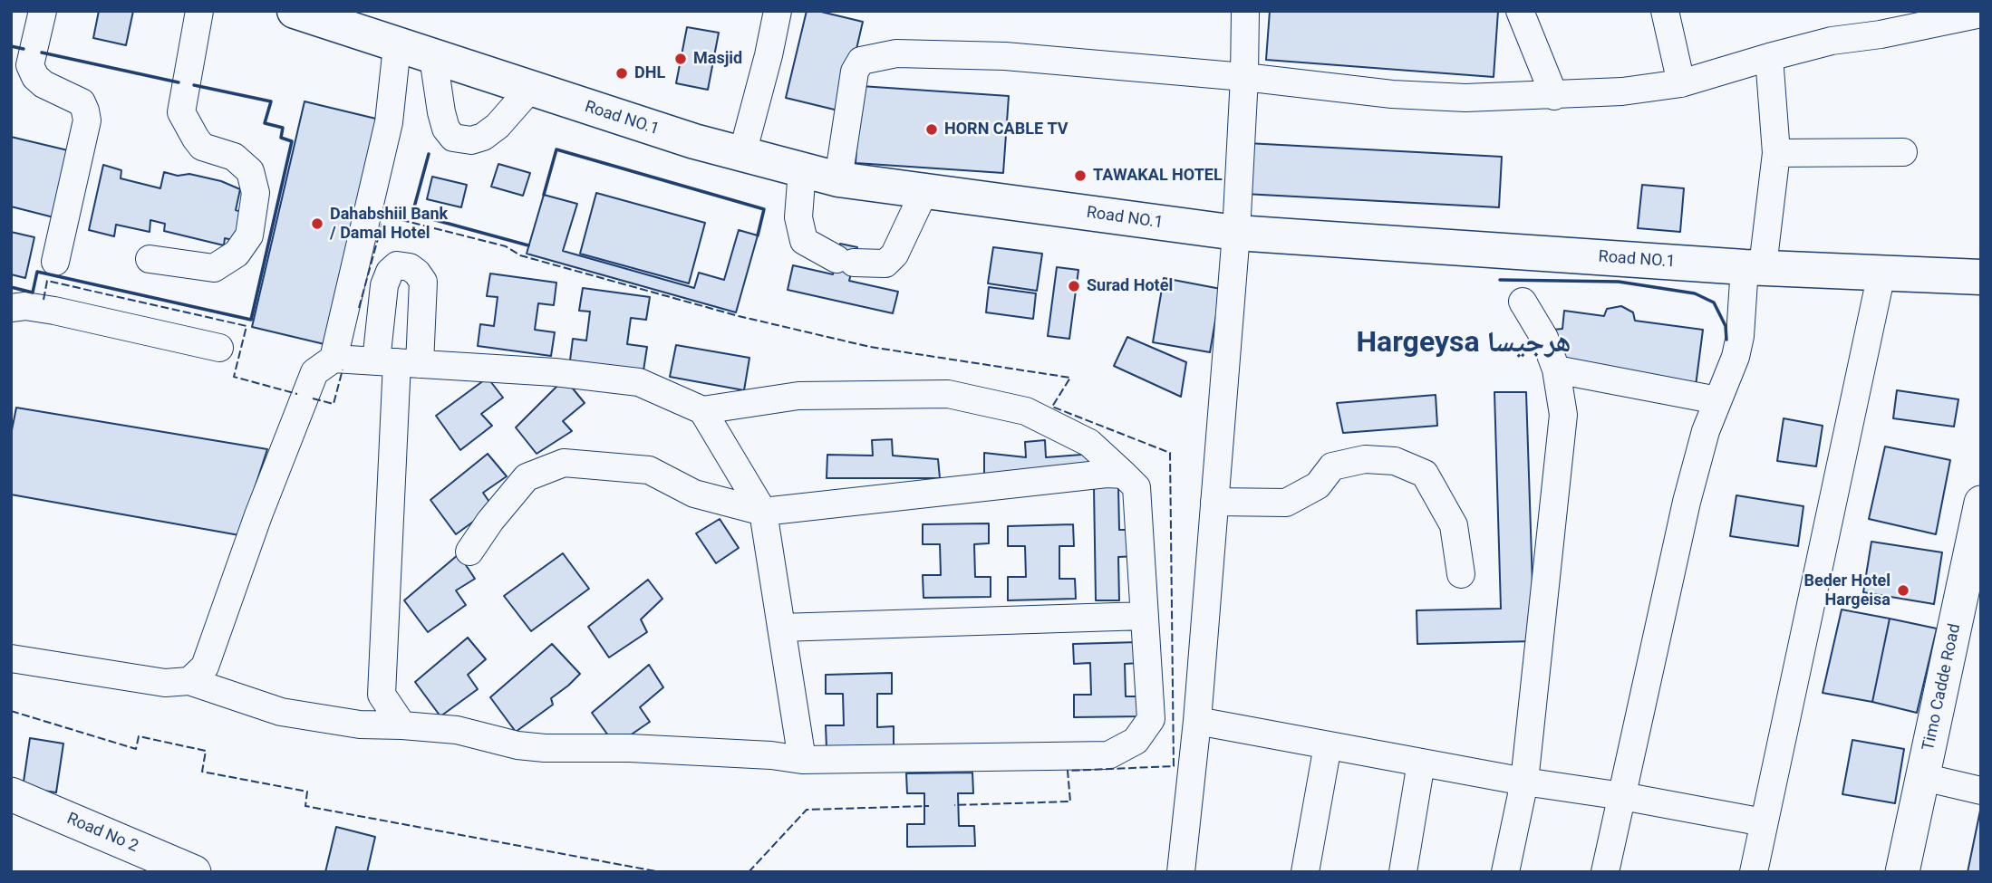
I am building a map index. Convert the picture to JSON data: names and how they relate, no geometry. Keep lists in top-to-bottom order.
{
  "streets": {
    "highway": ["Road NO.1"],
    "main road": ["Timo Cadde Road", "Road No 2"]
  },
  "districts": ["Hargeysa هرجيسا"],
  "places": [
    "Masjid",
    "DHL",
    "HORN CABLE TV",
    "TAWAKAL HOTEL",
    "Dahabshiil Bank / Damal Hotel",
    "Surad Hotel",
    "Beder Hotel Hargeisa"
  ]
}
